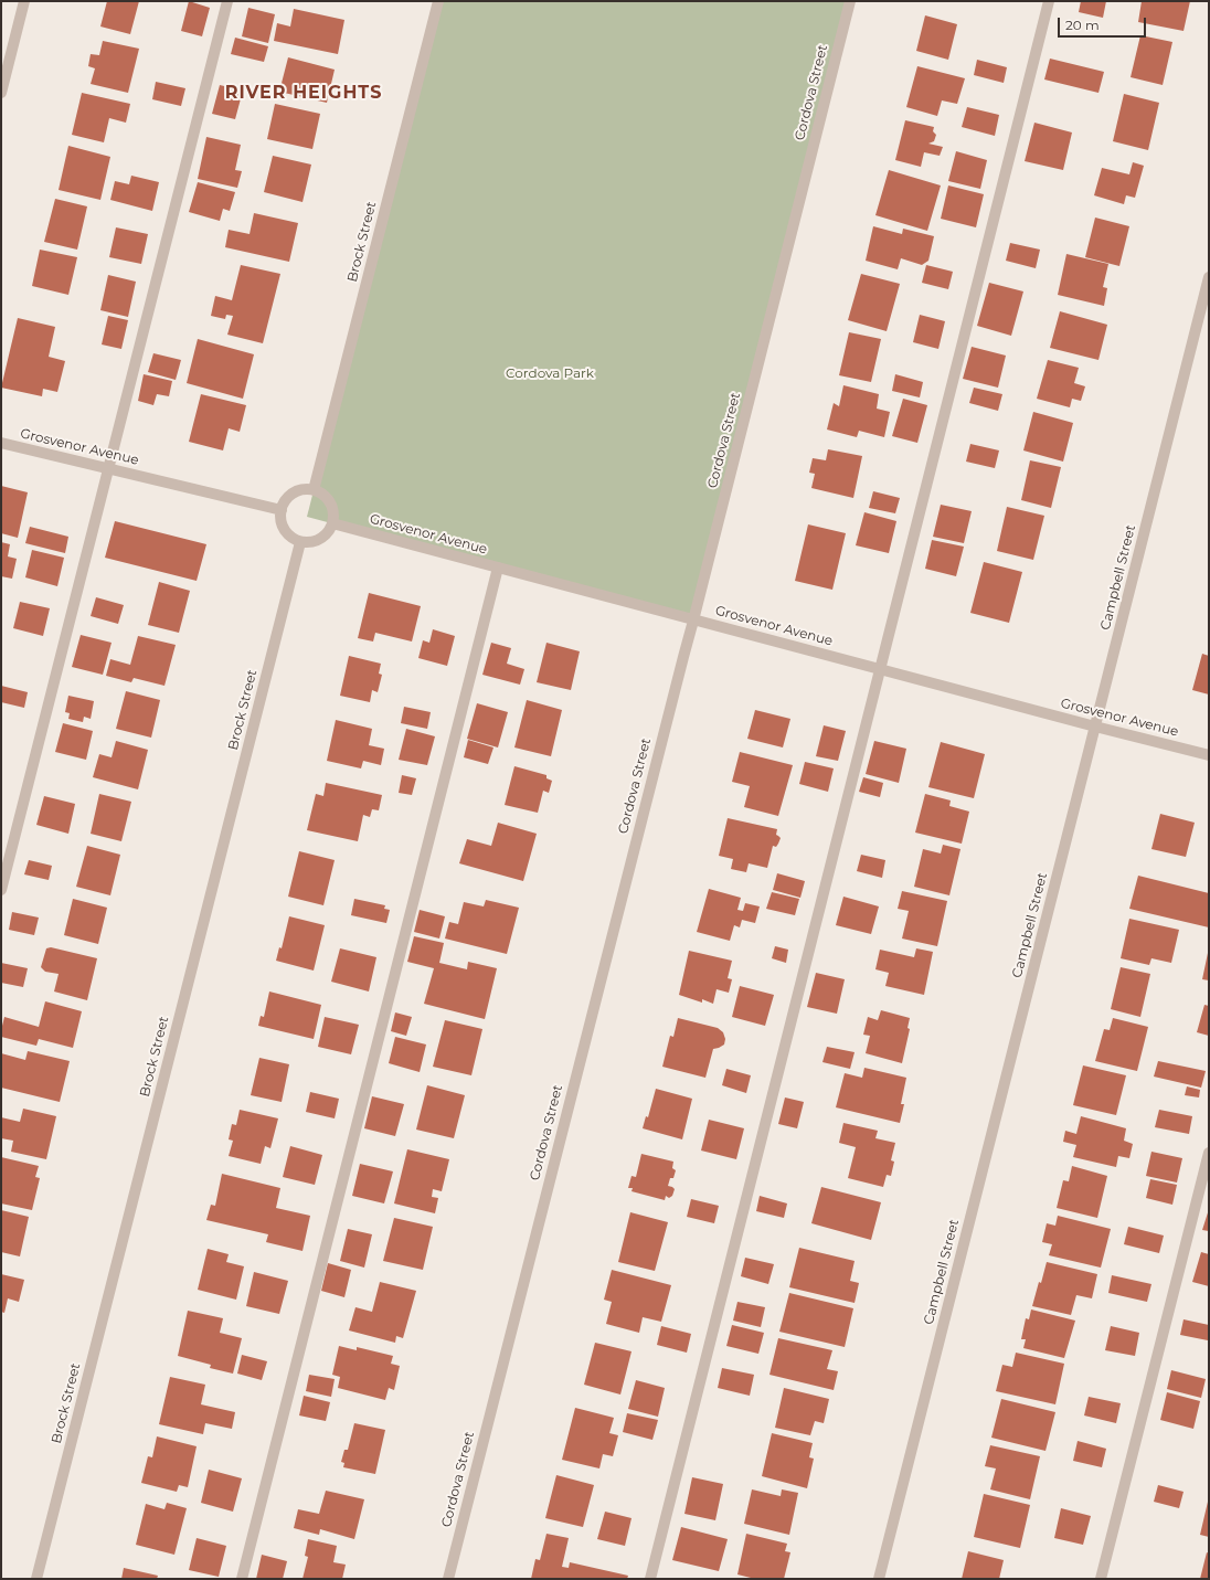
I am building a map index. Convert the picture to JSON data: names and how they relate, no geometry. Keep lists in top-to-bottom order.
{
  "streets": {
    "street": [
      "Cordova Street",
      "Brock Street",
      "Grosvenor Avenue",
      "Campbell Street"
    ]
  },
  "crossings": [
    ["Cordova Street", "Grosvenor Avenue"],
    ["Brock Street", "Grosvenor Avenue"],
    ["Grosvenor Avenue", "Campbell Street"]
  ],
  "districts": ["RIVER HEIGHTS"],
  "parks": ["Cordova Park"],
  "scale_bar": "20 m"
}
